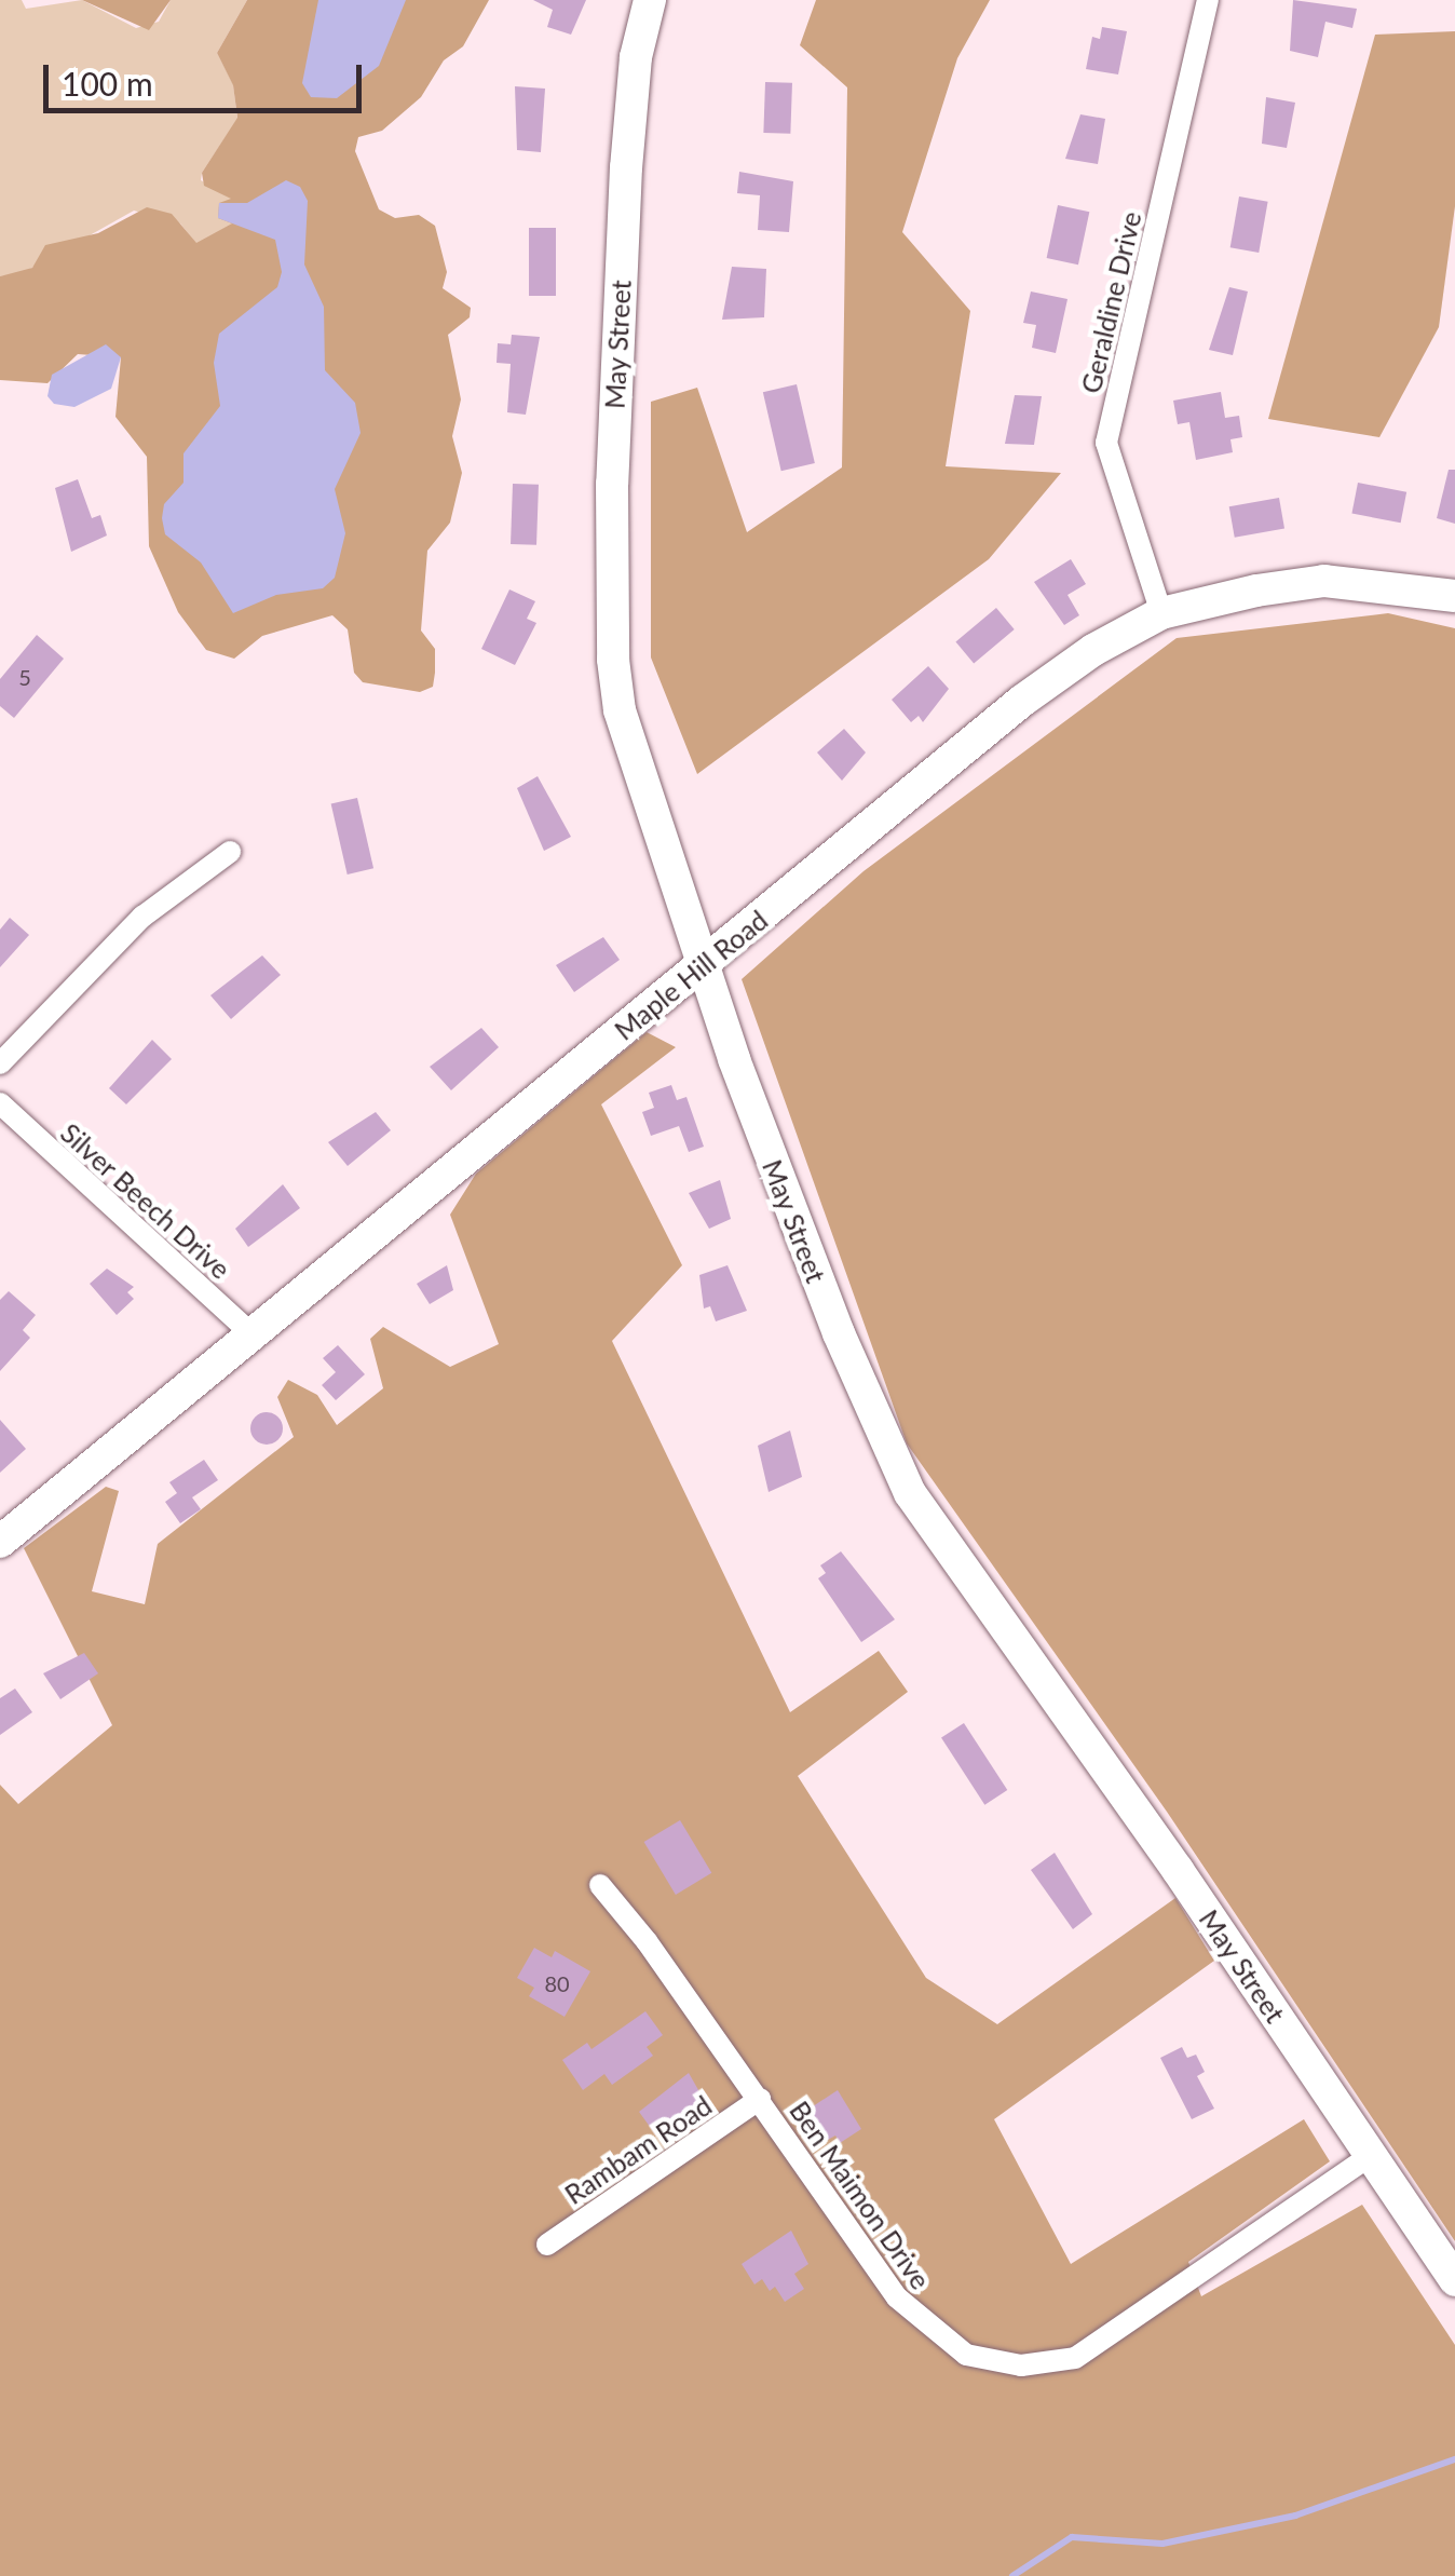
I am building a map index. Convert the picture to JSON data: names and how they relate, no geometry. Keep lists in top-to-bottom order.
{
  "streets": {
    "street": [
      "Geraldine Drive",
      "May Street",
      "Maple Hill Road",
      "Silver Beech Drive",
      "Rambam Road",
      "Ben Maimon Drive"
    ]
  },
  "crossings": [
    ["Geraldine Drive", "Maple Hill Road"],
    ["May Street", "Maple Hill Road"],
    ["May Street", "Ben Maimon Drive"],
    ["Maple Hill Road", "Silver Beech Drive"],
    ["Rambam Road", "Ben Maimon Drive"]
  ],
  "house_numbers": ["5", "80"],
  "scale_bar": "100 m"
}
